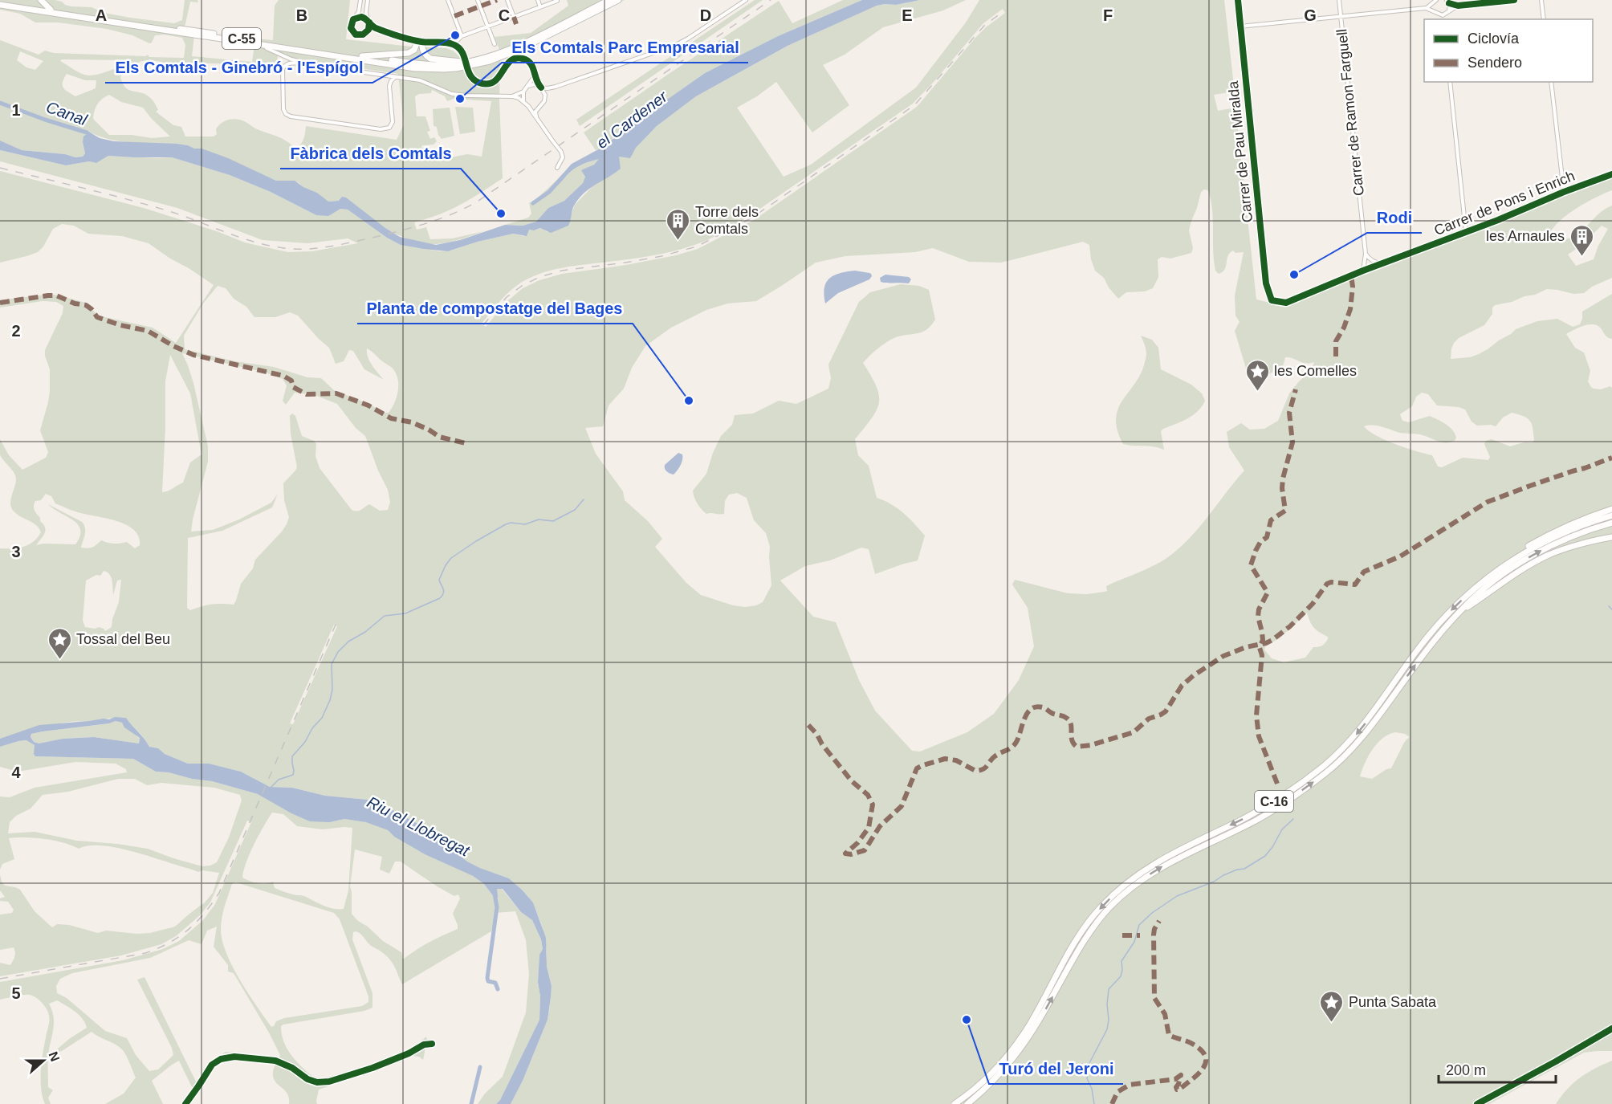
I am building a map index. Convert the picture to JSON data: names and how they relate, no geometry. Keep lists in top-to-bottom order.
{
  "streets": {
    "highway": ["C-55", "C-16"],
    "street": ["Carrer de Ramon Farguell", "Carrer de Pau Miralda", "Carrer de Pons i Enrich"]
  },
  "crossings": [
    ["Carrer de Ramon Farguell", "Carrer de Pons i Enrich"],
    ["Carrer de Pau Miralda", "Carrer de Pons i Enrich"]
  ],
  "water": ["Canal", "el Cardener", "Riu el Llobregat"],
  "places": {
    "other": [
      "Els Comtals - Ginebró - l'Espígol",
      "Els Comtals Parc Empresarial",
      "Fàbrica dels Comtals",
      "Rodi",
      "Planta de compostatge del Bages",
      "Turó del Jeroni"
    ],
    "building": ["Torre dels Comtals", "les Arnaules"],
    "place": ["les Comelles", "Tossal del Beu", "Punta Sabata"]
  },
  "legend": ["Ciclovía", "Sendero"],
  "scale_bar": "200 m",
  "north": "right",
  "grid": {
    "columns": [
      "A",
      "B",
      "C",
      "D",
      "E",
      "F",
      "G"
    ],
    "rows": [
      "1",
      "2",
      "3",
      "4",
      "5"
    ]
  }
}
